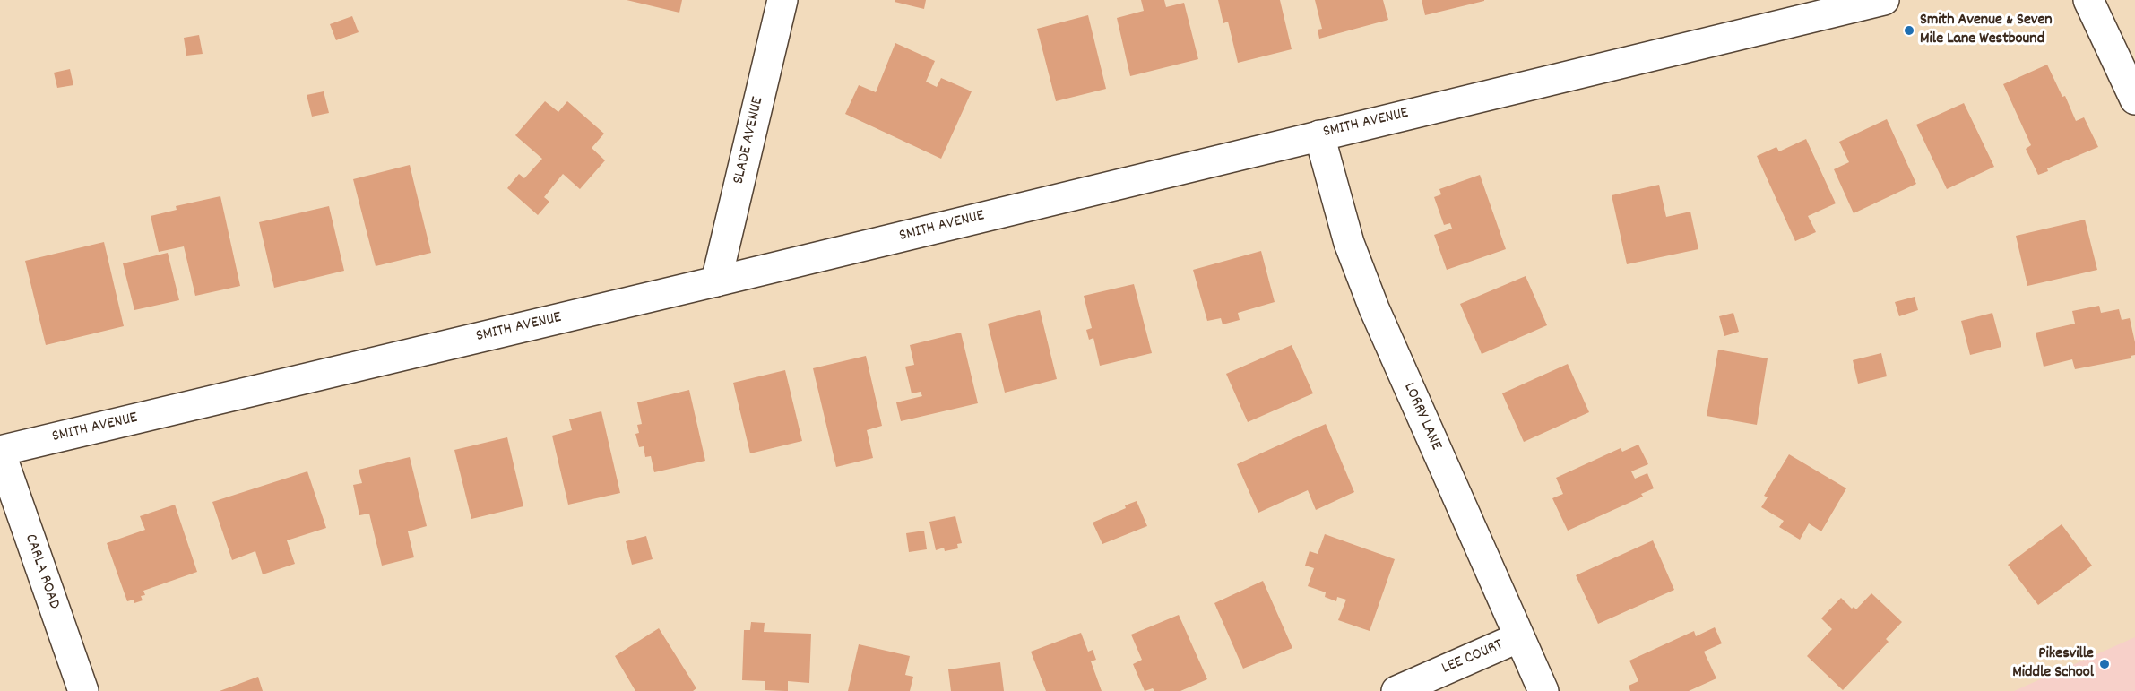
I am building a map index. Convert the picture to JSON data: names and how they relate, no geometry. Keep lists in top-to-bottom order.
{
  "streets": {
    "main road": [
      "SMITH AVENUE",
      "SLADE AVENUE",
      "LORRY LANE",
      "CARLA ROAD",
      "LEE COURT"
    ]
  },
  "crossings": [
    ["SMITH AVENUE", "SLADE AVENUE"],
    ["SMITH AVENUE", "LORRY LANE"],
    ["SMITH AVENUE", "CARLA ROAD"],
    ["LORRY LANE", "LEE COURT"]
  ],
  "places": ["Smith Avenue & Seven Mile Lane Westbound", "Pikesville Middle School"]
}
